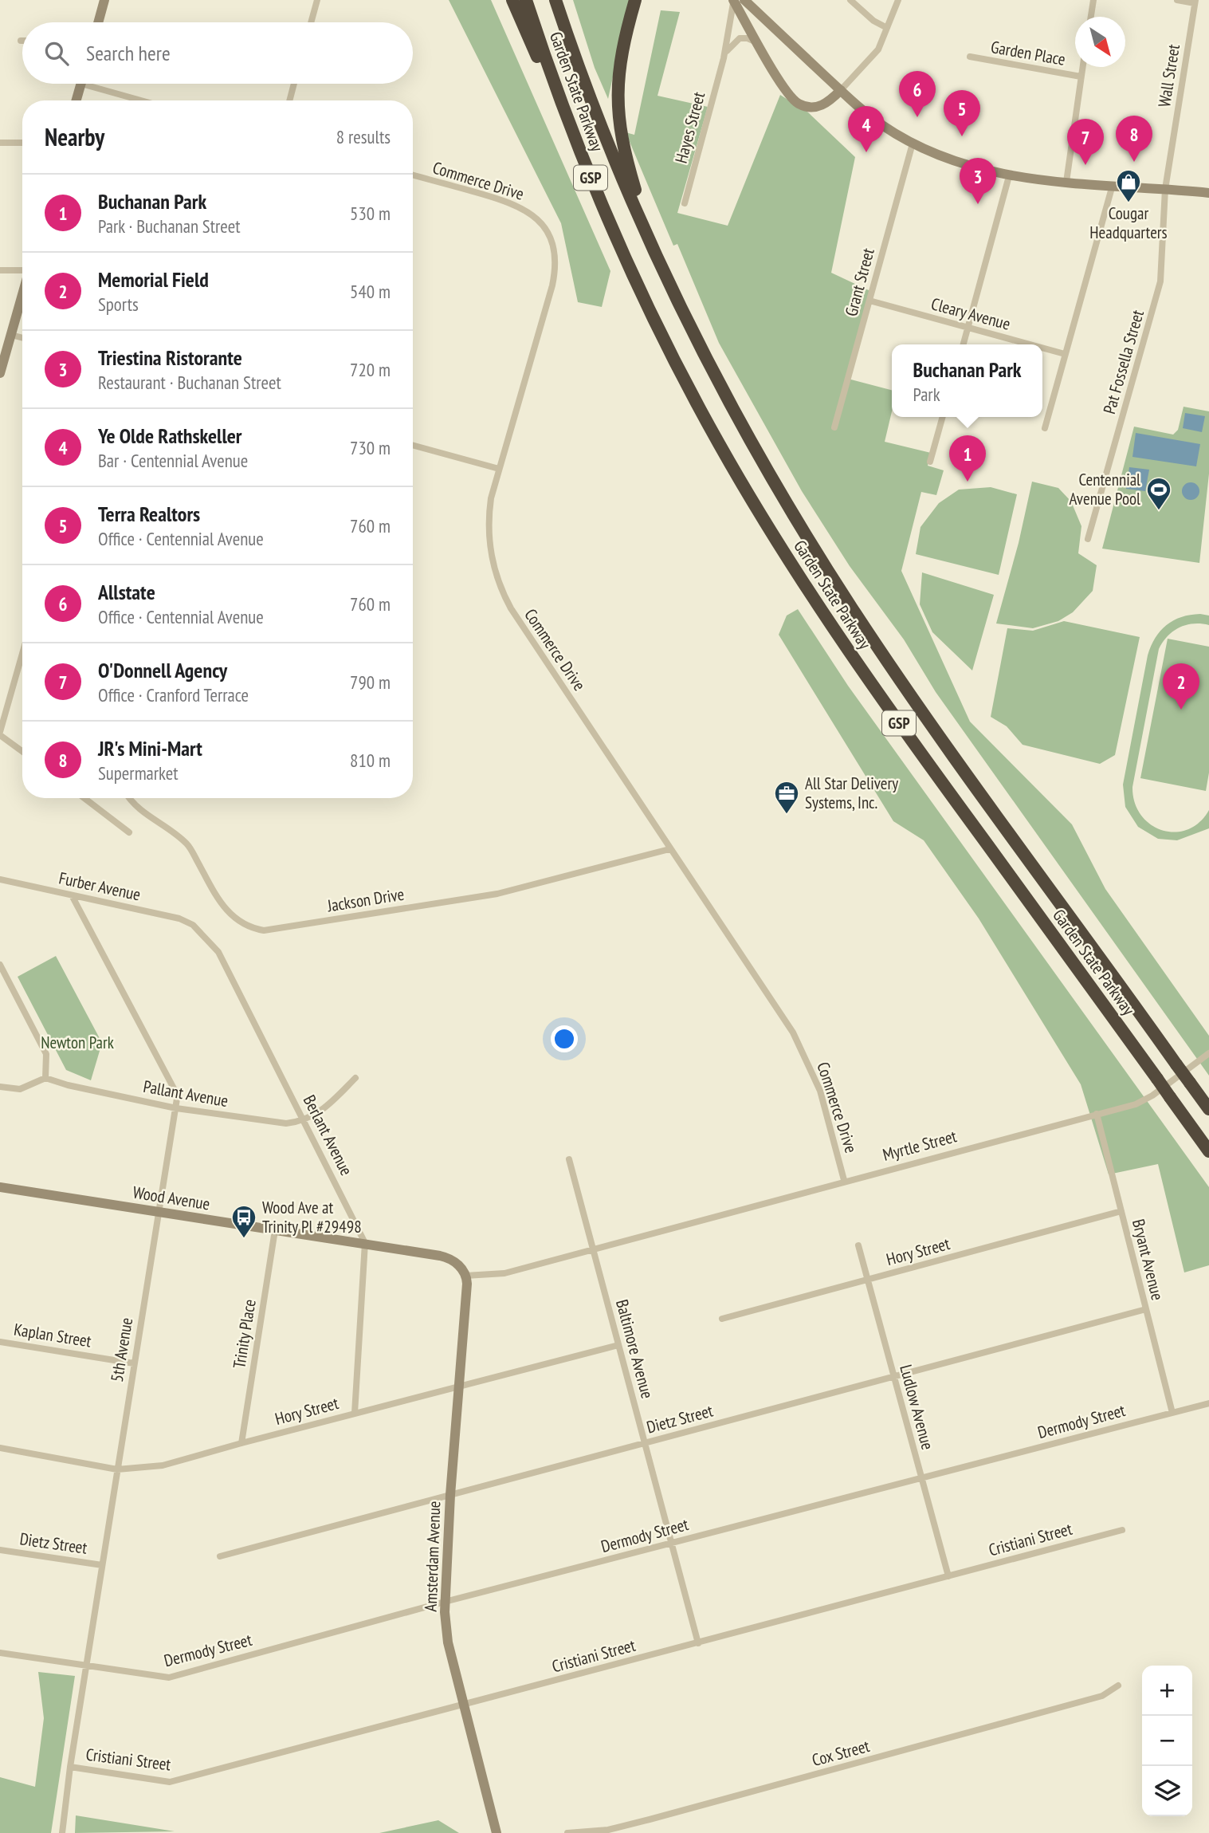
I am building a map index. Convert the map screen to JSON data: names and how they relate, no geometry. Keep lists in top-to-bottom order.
{
  "streets": {
    "highway": ["Garden State Parkway", "GSP"],
    "main road": ["Wood Avenue", "Amsterdam Avenue"],
    "street": [
      "Garden Place",
      "Wall Street",
      "Hayes Street",
      "Commerce Drive",
      "Grant Street",
      "Cleary Avenue",
      "Pat Fossella Street",
      "Furber Avenue",
      "Jackson Drive",
      "Pallant Avenue",
      "Berlant Avenue",
      "Myrtle Street",
      "Hory Street",
      "Bryant Avenue",
      "Trinity Place",
      "Kaplan Street",
      "Baltimore Avenue",
      "5th Avenue",
      "Ludlow Avenue",
      "Dietz Street",
      "Dermody Street",
      "Cristiani Street",
      "Cox Street"
    ]
  },
  "crossings": [
    ["Wall Street", "Pat Fossella Street"],
    ["Commerce Drive", "Jackson Drive"],
    ["Commerce Drive", "Myrtle Street"],
    ["Grant Street", "Cleary Avenue"],
    ["Furber Avenue", "Berlant Avenue"],
    ["Furber Avenue", "5th Avenue"],
    ["Pallant Avenue", "Berlant Avenue"],
    ["Pallant Avenue", "5th Avenue"],
    ["Berlant Avenue", "Wood Avenue"],
    ["Berlant Avenue", "Hory Street"],
    ["Myrtle Street", "Wood Avenue"],
    ["Myrtle Street", "Bryant Avenue"],
    ["Myrtle Street", "Baltimore Avenue"],
    ["Myrtle Street", "Amsterdam Avenue"],
    ["Wood Avenue", "Trinity Place"],
    ["Wood Avenue", "5th Avenue"],
    ["Wood Avenue", "Amsterdam Avenue"],
    ["Hory Street", "Bryant Avenue"],
    ["Hory Street", "Trinity Place"],
    ["Hory Street", "Baltimore Avenue"],
    ["Hory Street", "5th Avenue"],
    ["Hory Street", "Ludlow Avenue"],
    ["Hory Street", "Amsterdam Avenue"],
    ["Bryant Avenue", "Dietz Street"],
    ["Bryant Avenue", "Dermody Street"],
    ["Kaplan Street", "5th Avenue"],
    ["Baltimore Avenue", "Dietz Street"],
    ["Baltimore Avenue", "Dermody Street"],
    ["Baltimore Avenue", "Cristiani Street"],
    ["5th Avenue", "Dietz Street"],
    ["5th Avenue", "Dermody Street"],
    ["5th Avenue", "Cristiani Street"],
    ["Ludlow Avenue", "Dietz Street"],
    ["Ludlow Avenue", "Dermody Street"],
    ["Ludlow Avenue", "Cristiani Street"],
    ["Dietz Street", "Amsterdam Avenue"],
    ["Dermody Street", "Amsterdam Avenue"],
    ["Cristiani Street", "Amsterdam Avenue"]
  ],
  "parks": ["Newton Park"],
  "places": {
    "shop": ["Cougar Headquarters"],
    "sports": ["Centennial Avenue Pool"],
    "office": ["All Star Delivery Systems, Inc."],
    "bus stop": ["Wood Ave at Trinity Pl #29498"]
  },
  "north": "bottom right",
  "page": {
    "search": "Search here",
    "pins": [
      "6",
      "5",
      "4",
      "8",
      "7",
      "3",
      "1",
      "2"
    ],
    "heading": ["Nearby", "8 results"],
    "list": [
      {
        "mark": "1",
        "name": "Buchanan Park",
        "note": "Park · Buchanan Street",
        "value": "530 m"
      },
      {
        "mark": "2",
        "name": "Memorial Field",
        "note": "Sports",
        "value": "540 m"
      },
      {
        "mark": "3",
        "name": "Triestina Ristorante",
        "note": "Restaurant · Buchanan Street",
        "value": "720 m"
      },
      {
        "mark": "4",
        "name": "Ye Olde Rathskeller",
        "note": "Bar · Centennial Avenue",
        "value": "730 m"
      },
      {
        "mark": "5",
        "name": "Terra Realtors",
        "note": "Office · Centennial Avenue",
        "value": "760 m"
      },
      {
        "mark": "6",
        "name": "Allstate",
        "note": "Office · Centennial Avenue",
        "value": "760 m"
      },
      {
        "mark": "7",
        "name": "O'Donnell Agency",
        "note": "Office · Cranford Terrace",
        "value": "790 m"
      },
      {
        "mark": "8",
        "name": "JR's Mini-Mart",
        "note": "Supermarket",
        "value": "810 m"
      }
    ],
    "popup": ["Buchanan Park", "Park"],
    "map_buttons": ["+", "−"]
  }
}
